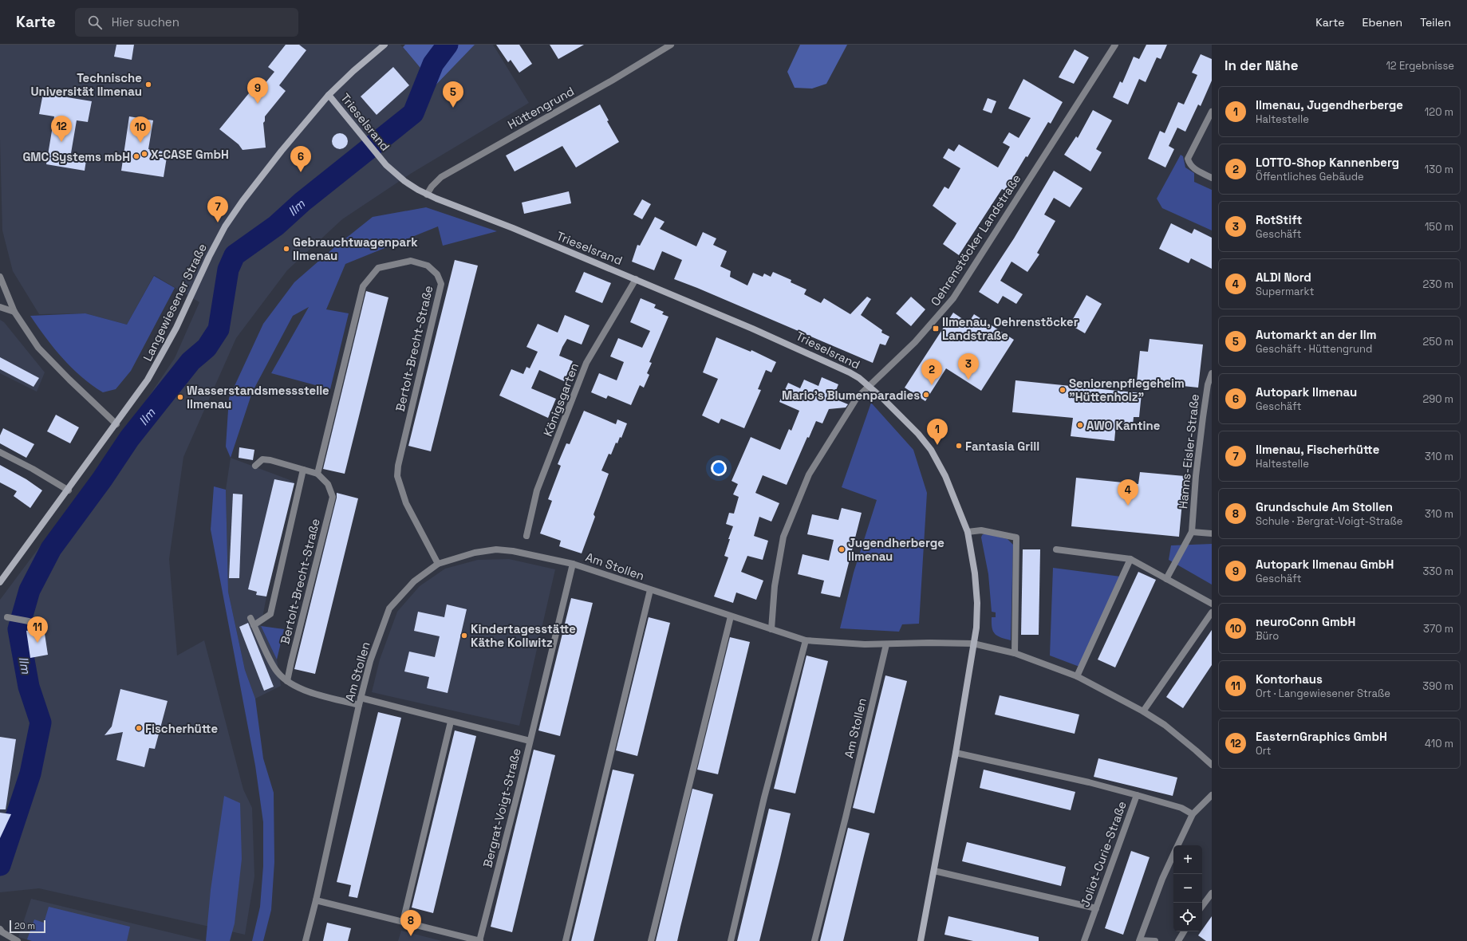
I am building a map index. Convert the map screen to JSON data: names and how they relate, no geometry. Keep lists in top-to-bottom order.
{
  "streets": {
    "street": [
      "Hüttengrund",
      "Trieselsrand",
      "Oehrenstöcker Landstraße",
      "Langewiesener Straße",
      "Bertolt-Brecht-Straße",
      "Königsgarten",
      "Hanns-Eisler-Straße",
      "Am Stollen",
      "Bergrat-Voigt-Straße",
      "Joliot-Curie-Straße"
    ]
  },
  "crossings": [
    ["Hüttengrund", "Trieselsrand"],
    ["Trieselsrand", "Oehrenstöcker Landstraße"],
    ["Trieselsrand", "Langewiesener Straße"],
    ["Trieselsrand", "Königsgarten"],
    ["Trieselsrand", "Am Stollen"],
    ["Oehrenstöcker Landstraße", "Am Stollen"],
    ["Bertolt-Brecht-Straße", "Am Stollen"],
    ["Am Stollen", "Bergrat-Voigt-Straße"]
  ],
  "water": ["Ilm"],
  "places": {
    "other": [
      "Technische Universität Ilmenau",
      "X-CASE GmbH",
      "GMC Systems mbH",
      "Gebrauchtwagenpark Ilmenau",
      "Seniorenpflegeheim \"Hüttenholz\"",
      "Mario's Blumenparadies",
      "Wasserstandsmessstelle Ilmenau",
      "AWO Kantine",
      "Fantasia Grill",
      "Jugendherberge Ilmenau",
      "Kindertagesstätte Käthe Kollwitz",
      "Fischerhütte"
    ],
    "transit": ["Ilmenau, Oehrenstöcker Landstraße"]
  },
  "scale_bar": "20 m",
  "page": {
    "header": "Karte",
    "search": "Hier suchen",
    "nav": ["Karte", "Ebenen", "Teilen"],
    "heading": ["In der Nähe", "12 Ergebnisse"],
    "pins": [
      "9",
      "5",
      "12",
      "10",
      "6",
      "7",
      "3",
      "2",
      "1",
      "4",
      "11",
      "8"
    ],
    "list": [
      {
        "mark": "1",
        "name": "Ilmenau, Jugendherberge",
        "note": "Haltestelle",
        "value": "120 m"
      },
      {
        "mark": "2",
        "name": "LOTTO-Shop Kannenberg",
        "note": "Öffentliches Gebäude",
        "value": "130 m"
      },
      {
        "mark": "3",
        "name": "RotStift",
        "note": "Geschäft",
        "value": "150 m"
      },
      {
        "mark": "4",
        "name": "ALDI Nord",
        "note": "Supermarkt",
        "value": "230 m"
      },
      {
        "mark": "5",
        "name": "Automarkt an der Ilm",
        "note": "Geschäft · Hüttengrund",
        "value": "250 m"
      },
      {
        "mark": "6",
        "name": "Autopark Ilmenau",
        "note": "Geschäft",
        "value": "290 m"
      },
      {
        "mark": "7",
        "name": "Ilmenau, Fischerhütte",
        "note": "Haltestelle",
        "value": "310 m"
      },
      {
        "mark": "8",
        "name": "Grundschule Am Stollen",
        "note": "Schule · Bergrat-Voigt-Straße",
        "value": "310 m"
      },
      {
        "mark": "9",
        "name": "Autopark Ilmenau GmbH",
        "note": "Geschäft",
        "value": "330 m"
      },
      {
        "mark": "10",
        "name": "neuroConn GmbH",
        "note": "Büro",
        "value": "370 m"
      },
      {
        "mark": "11",
        "name": "Kontorhaus",
        "note": "Ort · Langewiesener Straße",
        "value": "390 m"
      },
      {
        "mark": "12",
        "name": "EasternGraphics GmbH",
        "note": "Ort",
        "value": "410 m"
      }
    ],
    "map_buttons": ["+", "−"],
    "scale": "20 m"
  }
}
